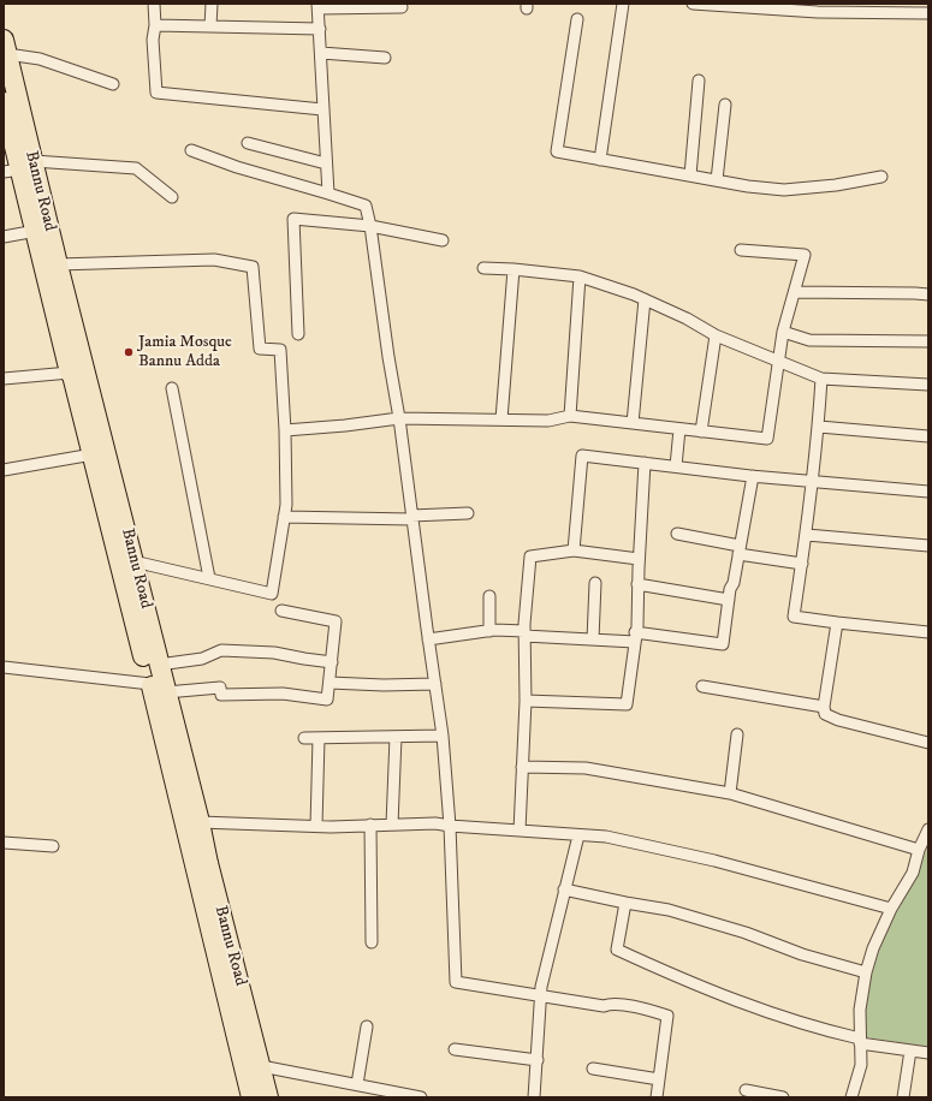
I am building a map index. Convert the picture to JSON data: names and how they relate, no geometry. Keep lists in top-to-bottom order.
{
  "streets": {
    "highway": ["Bannu Road"]
  },
  "places": ["Jamia Mosque Bannu Adda"]
}
